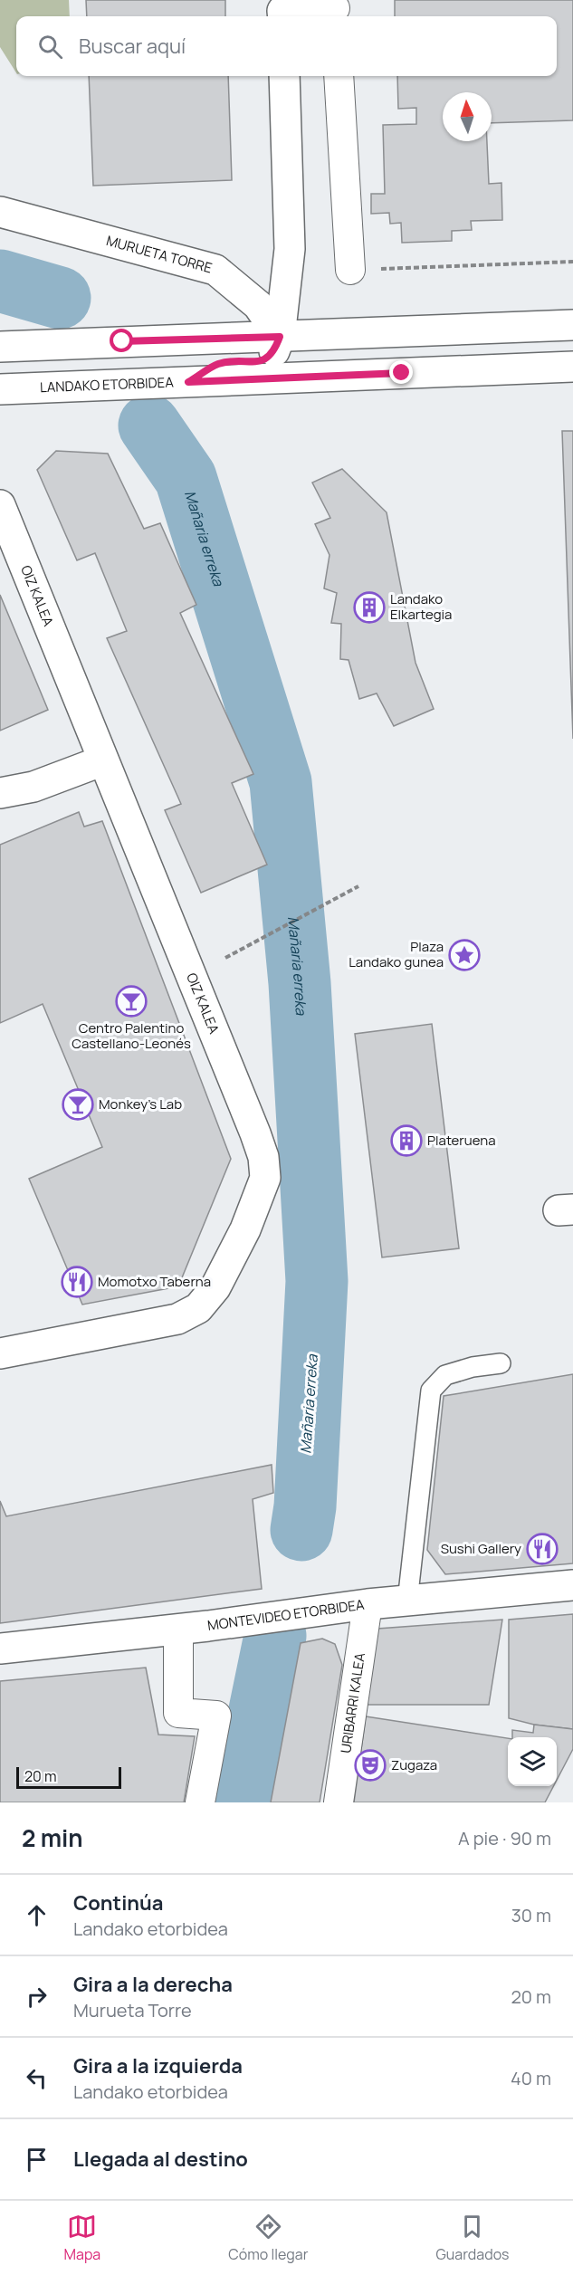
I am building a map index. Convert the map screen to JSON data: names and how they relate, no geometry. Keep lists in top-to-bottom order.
{
  "streets": {
    "street": [
      "MURUETA TORRE",
      "LANDAKO ETORBIDEA",
      "OIZ KALEA",
      "MONTEVIDEO ETORBIDEA",
      "URIBARRI KALEA"
    ]
  },
  "crossings": [
    ["MONTEVIDEO ETORBIDEA", "URIBARRI KALEA"]
  ],
  "water": ["Mañaria erreka"],
  "places": {
    "building": ["Landako Elkartegia", "Plateruena"],
    "place": ["Plaza Landako gunea"],
    "bar": ["Centro Palentino Castellano-Leonés", "Monkey's Lab"],
    "restaurant": ["Momotxo Taberna", "Sushi Gallery"],
    "theatre": ["Zugaza"]
  },
  "scale_bar": "20 m",
  "north": "top",
  "page": {
    "search": "Buscar aquí",
    "scale": "20 m",
    "heading": ["2 min", "A pie · 90 m"],
    "list": [
      ["Continúa", "Landako etorbidea", "30 m"],
      ["Gira a la derecha", "Murueta Torre", "20 m"],
      ["Gira a la izquierda", "Landako etorbidea", "40 m"],
      "Llegada al destino"
    ],
    "nav": ["Mapa", "Cómo llegar", "Guardados"]
  }
}
